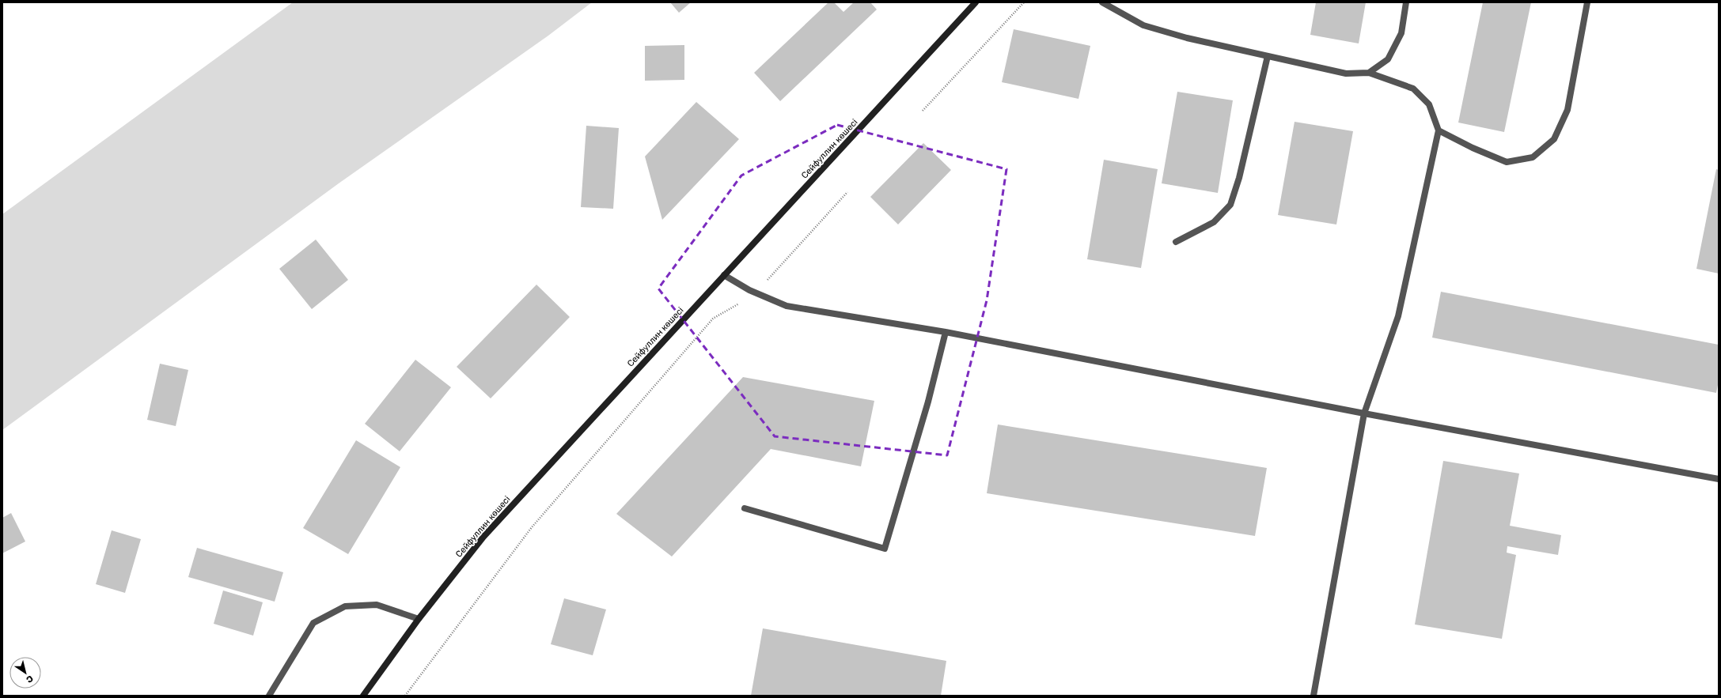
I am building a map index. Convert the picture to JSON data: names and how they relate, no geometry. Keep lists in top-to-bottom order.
{
  "streets": {
    "main road": ["Сейфуллин көшесі"]
  },
  "north": "bottom right"
}
